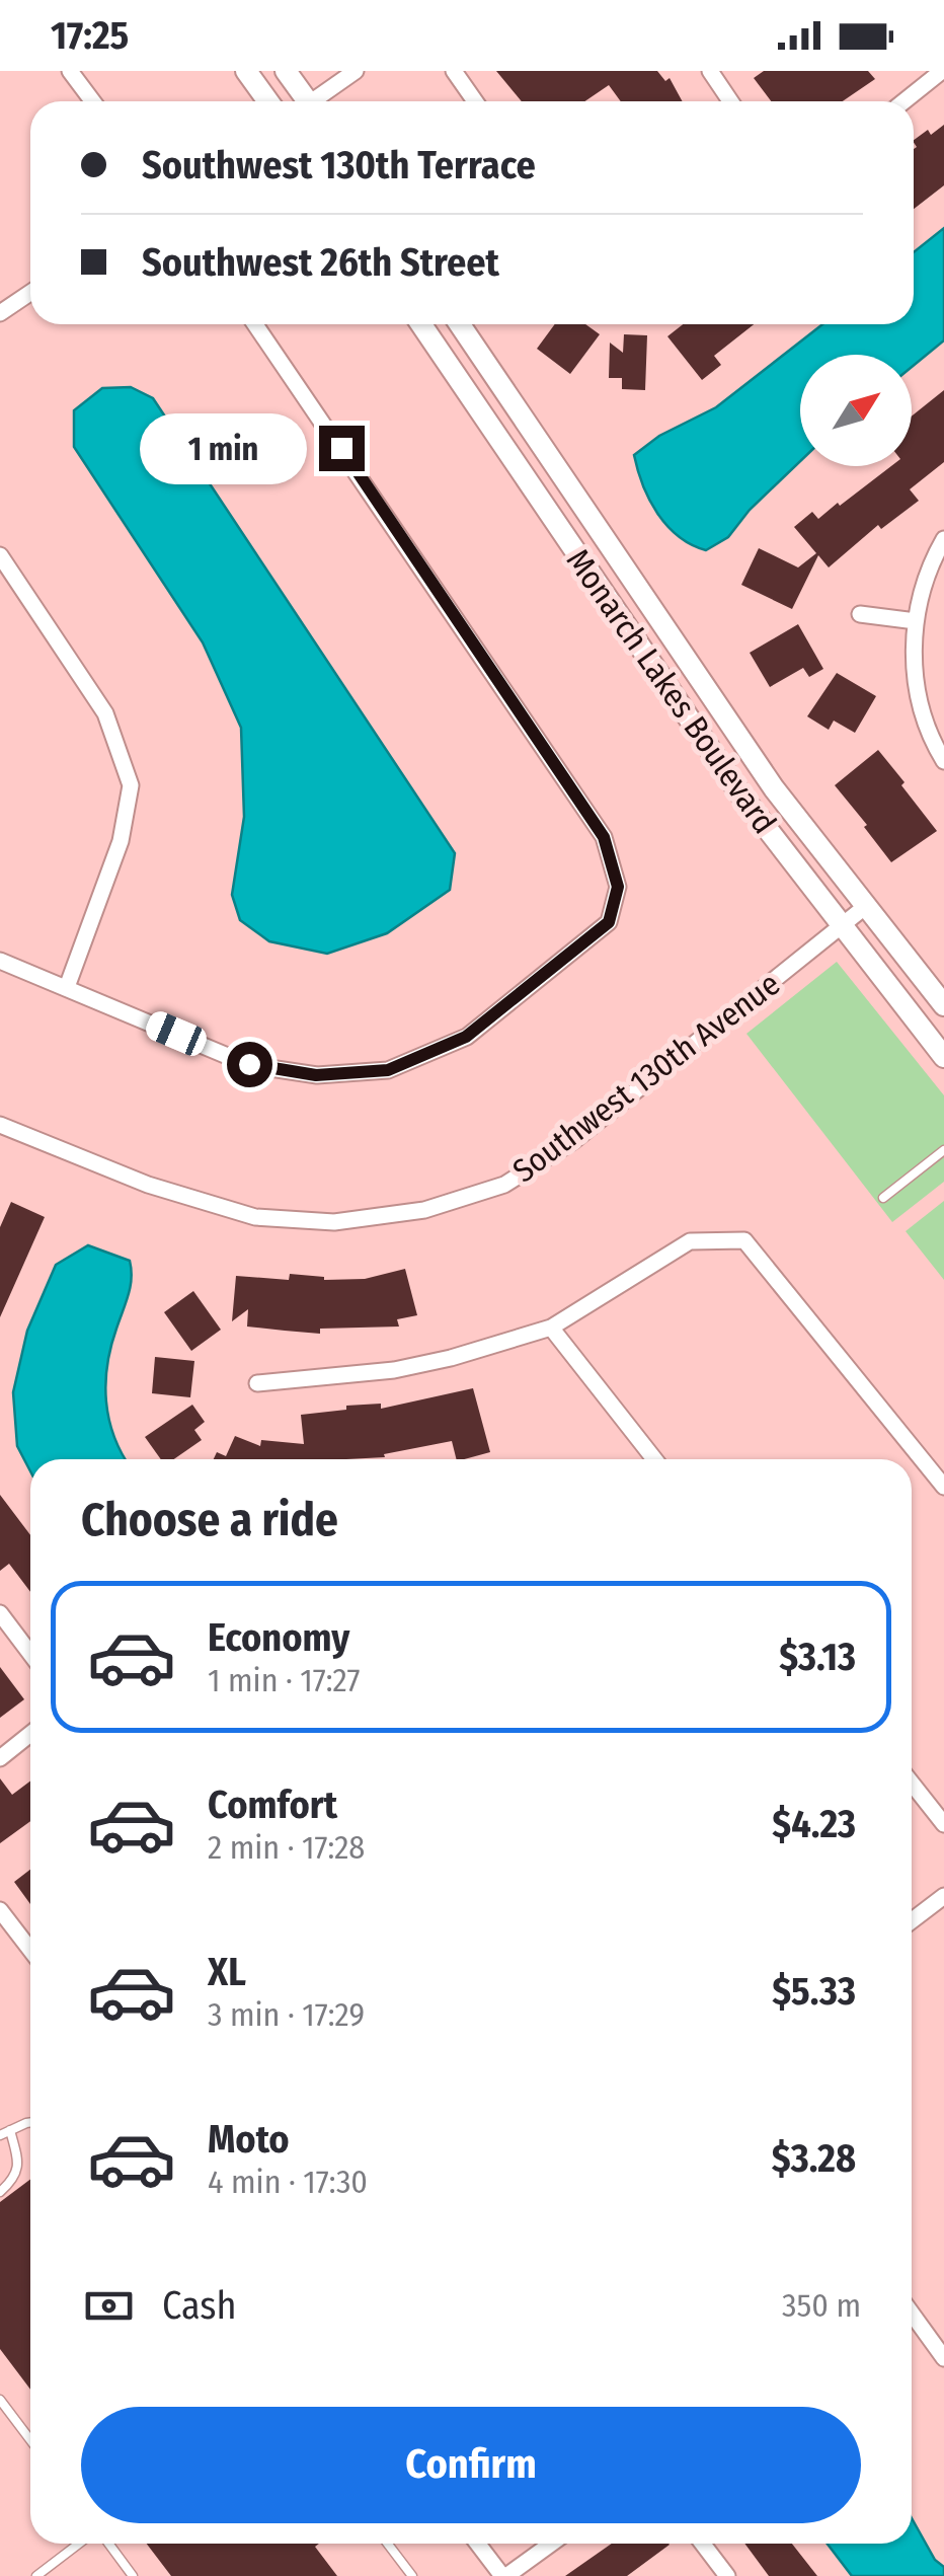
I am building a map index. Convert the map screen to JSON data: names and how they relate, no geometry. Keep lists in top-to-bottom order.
{
  "streets": {
    "street": ["Monarch Lakes Boulevard", "Southwest 130th Avenue"]
  },
  "crossings": [
    ["Monarch Lakes Boulevard", "Southwest 130th Avenue"]
  ],
  "north": "top right",
  "page": {
    "status": "17:25",
    "banner": ["Southwest 130th Terrace", "Southwest 26th Street"],
    "bubble": "1 min",
    "heading": "Choose a ride",
    "list": [
      {
        "name": "Economy",
        "note": "1 min · 17:27",
        "value": "$3.13"
      },
      {
        "name": "Comfort",
        "note": "2 min · 17:28",
        "value": "$4.23"
      },
      {
        "name": "XL",
        "note": "3 min · 17:29",
        "value": "$5.33"
      },
      {
        "name": "Moto",
        "note": "4 min · 17:30",
        "value": "$3.28"
      }
    ],
    "pay": ["Cash", "350 m"],
    "buttons": "Confirm"
  }
}
